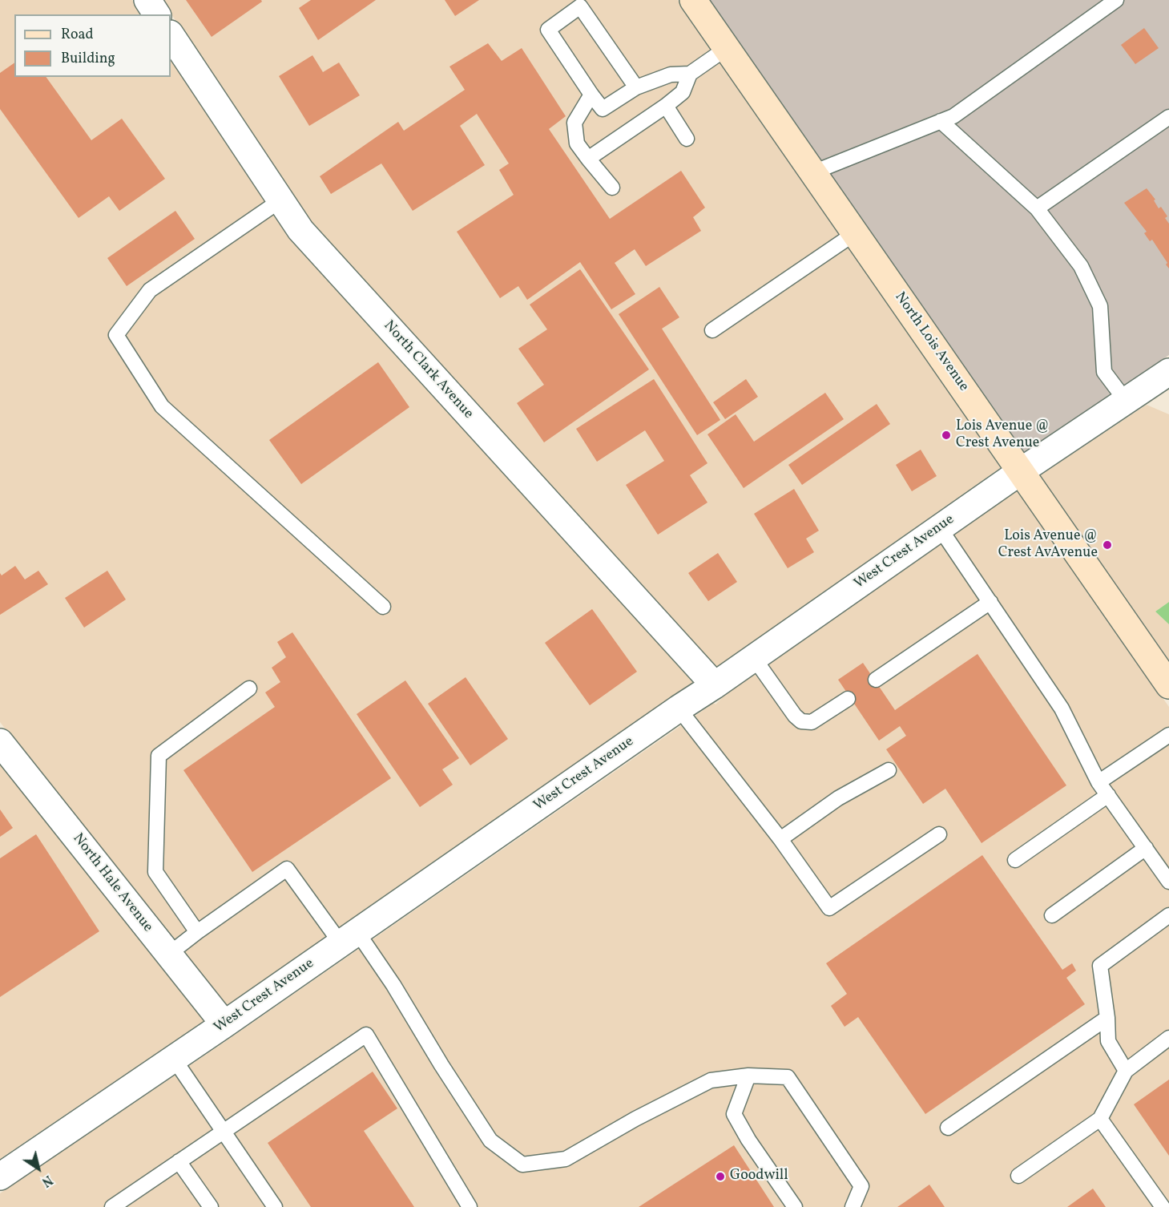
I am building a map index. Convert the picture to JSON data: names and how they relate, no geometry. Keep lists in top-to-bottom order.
{
  "streets": {
    "street": [
      "North Lois Avenue",
      "North Clark Avenue",
      "West Crest Avenue",
      "North Hale Avenue"
    ]
  },
  "crossings": [
    ["North Lois Avenue", "West Crest Avenue"],
    ["North Clark Avenue", "West Crest Avenue"],
    ["West Crest Avenue", "North Hale Avenue"]
  ],
  "places": ["Lois Avenue @ Crest Avenue", "Lois Avenue @ Crest AvAvenue", "Goodwill"],
  "legend": ["Road", "Building"],
  "north": "bottom right"
}
